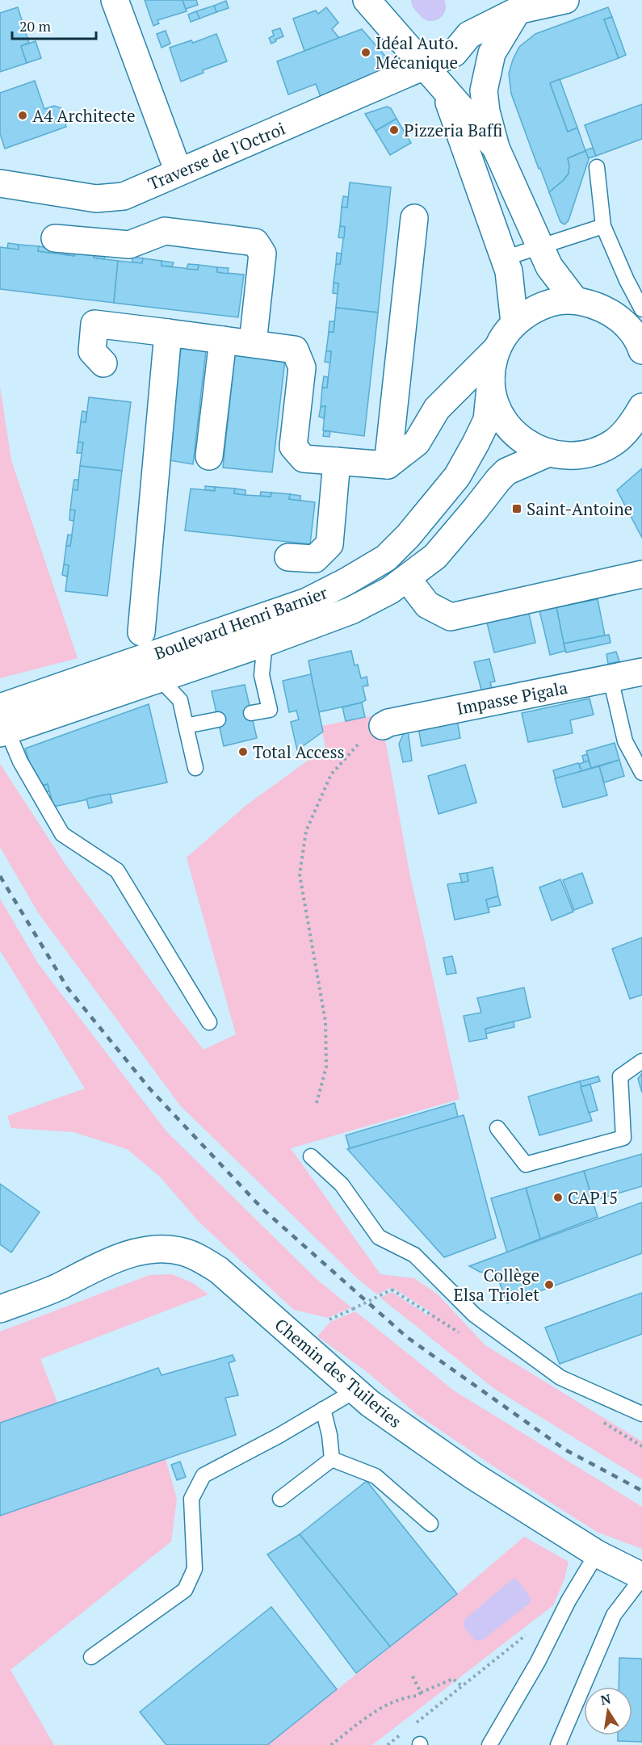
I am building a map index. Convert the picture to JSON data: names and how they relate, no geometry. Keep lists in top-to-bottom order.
{
  "streets": {
    "street": [
      "Traverse de l'Octroi",
      "Boulevard Henri Barnier",
      "Impasse Pigala",
      "Chemin des Tuileries"
    ]
  },
  "places": {
    "other": [
      "Idéal Auto. Mécanique",
      "A4 Architecte",
      "Pizzeria Baffi",
      "Total Access",
      "CAP15",
      "Collège Elsa Triolet"
    ],
    "transit": ["Saint-Antoine"]
  },
  "scale_bar": "20 m",
  "north": "top"
}
